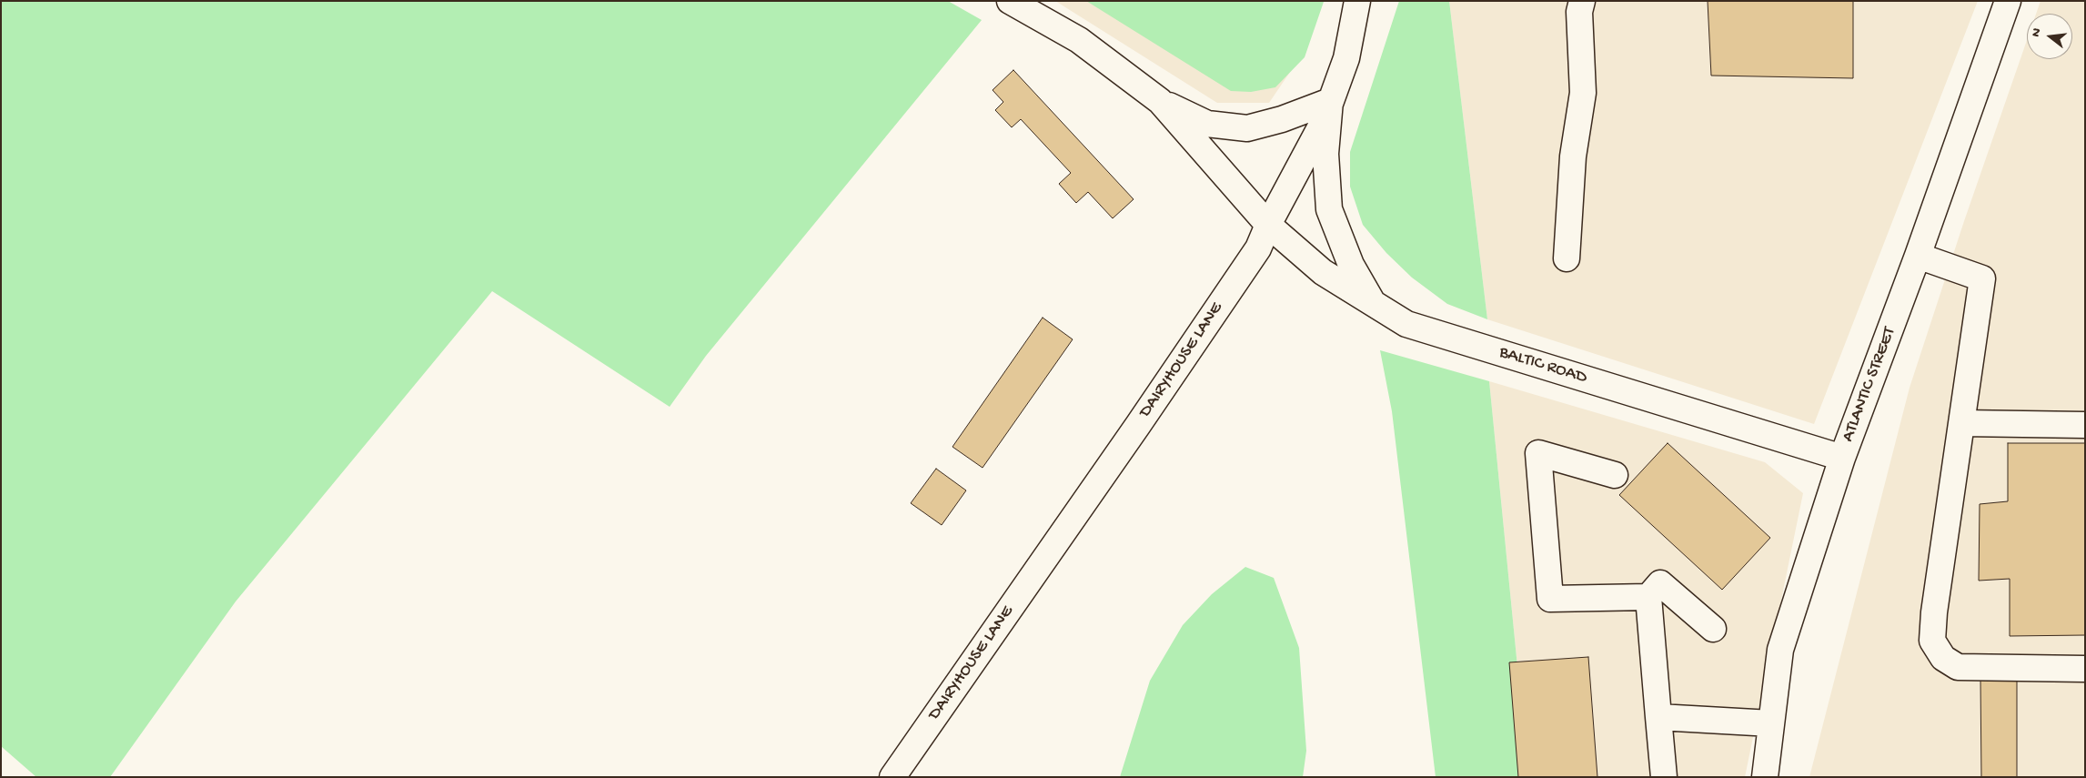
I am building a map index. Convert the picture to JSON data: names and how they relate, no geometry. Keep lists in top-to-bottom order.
{
  "streets": {
    "street": ["DAIRYHOUSE LANE", "BALTIC ROAD", "ATLANTIC STREET"]
  },
  "crossings": [
    ["DAIRYHOUSE LANE", "BALTIC ROAD"],
    ["BALTIC ROAD", "ATLANTIC STREET"]
  ],
  "north": "left"
}
